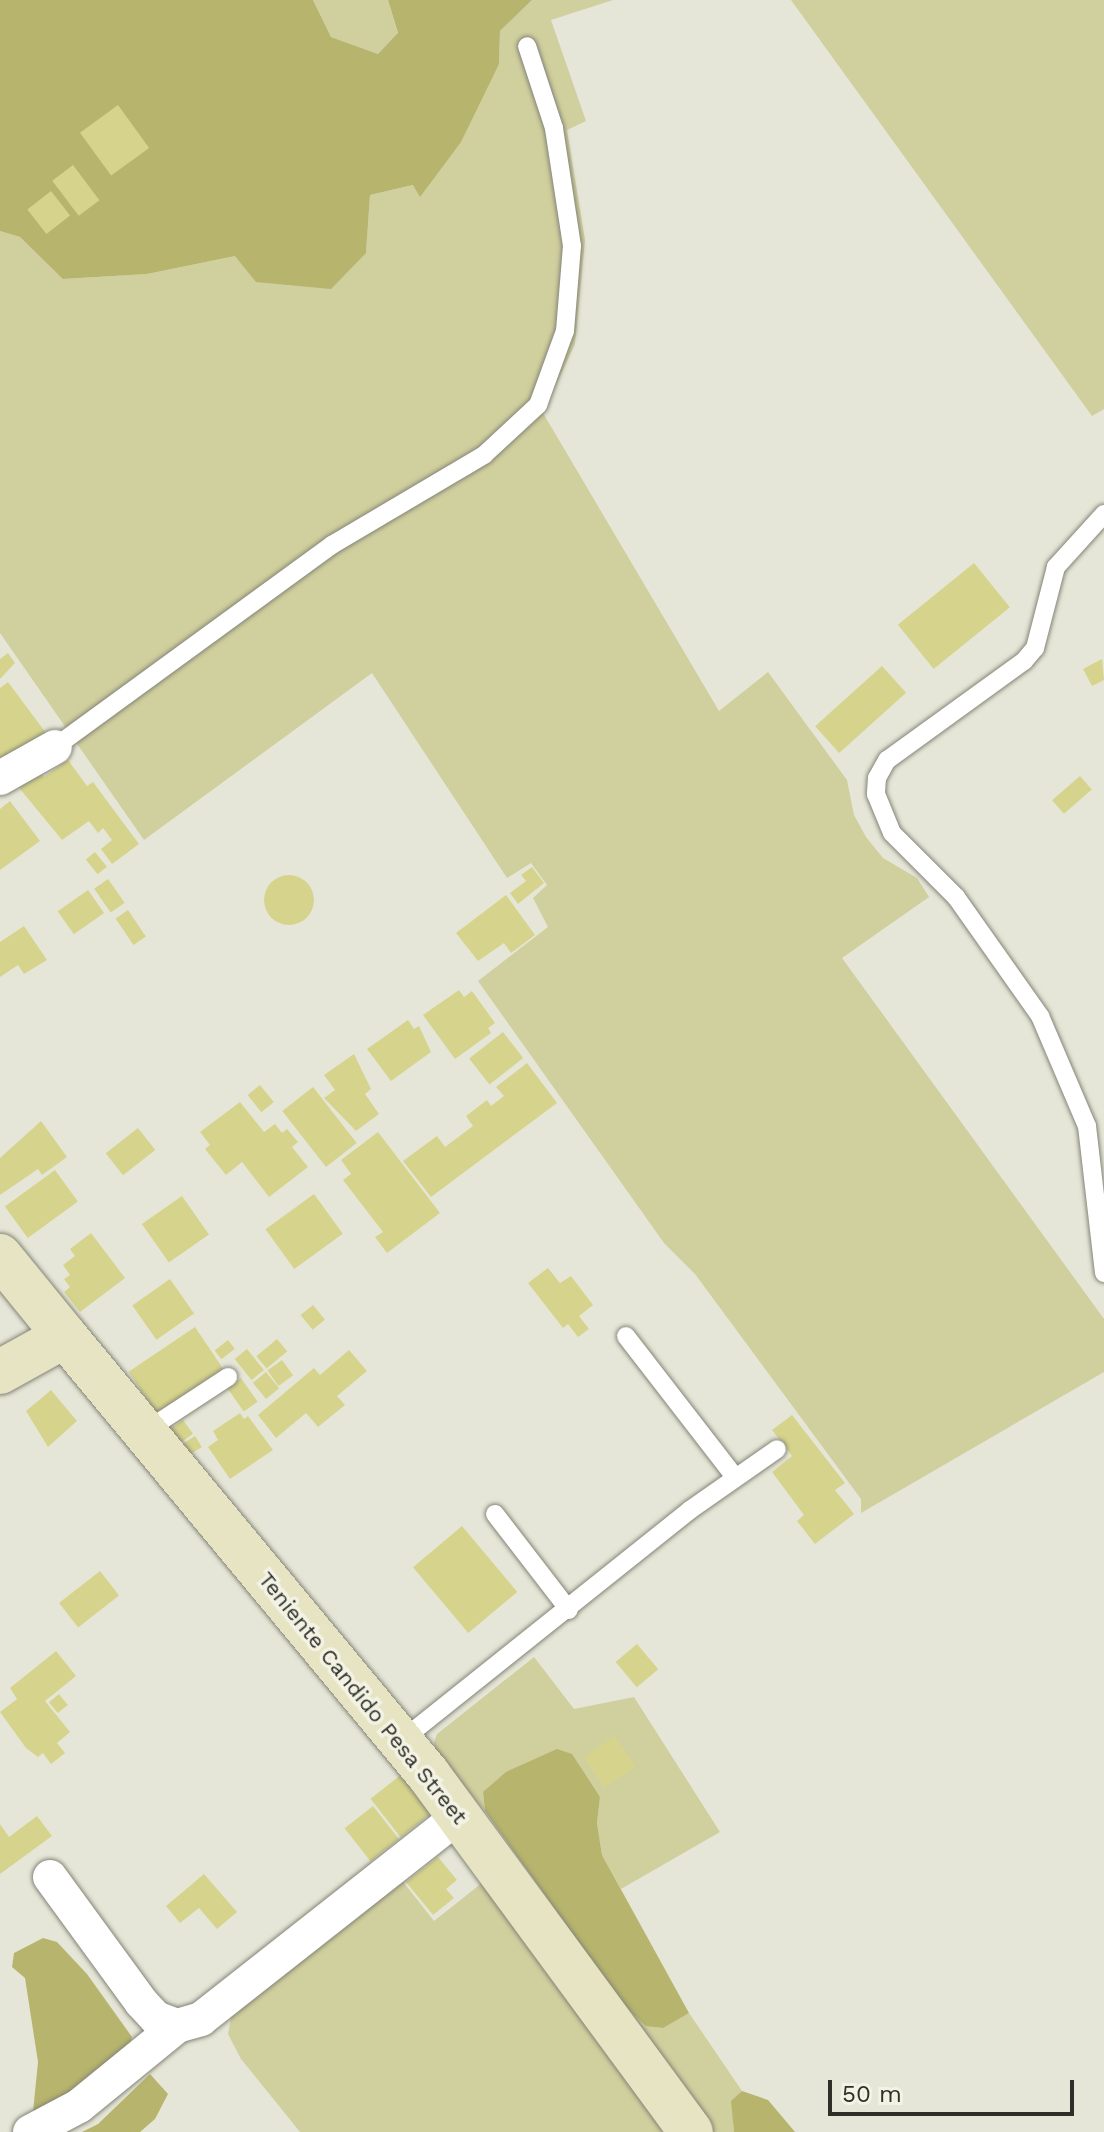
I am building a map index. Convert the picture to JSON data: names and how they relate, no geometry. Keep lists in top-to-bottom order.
{
  "streets": {
    "street": ["Teniente Candido Pesa Street"]
  },
  "scale_bar": "50 m"
}
